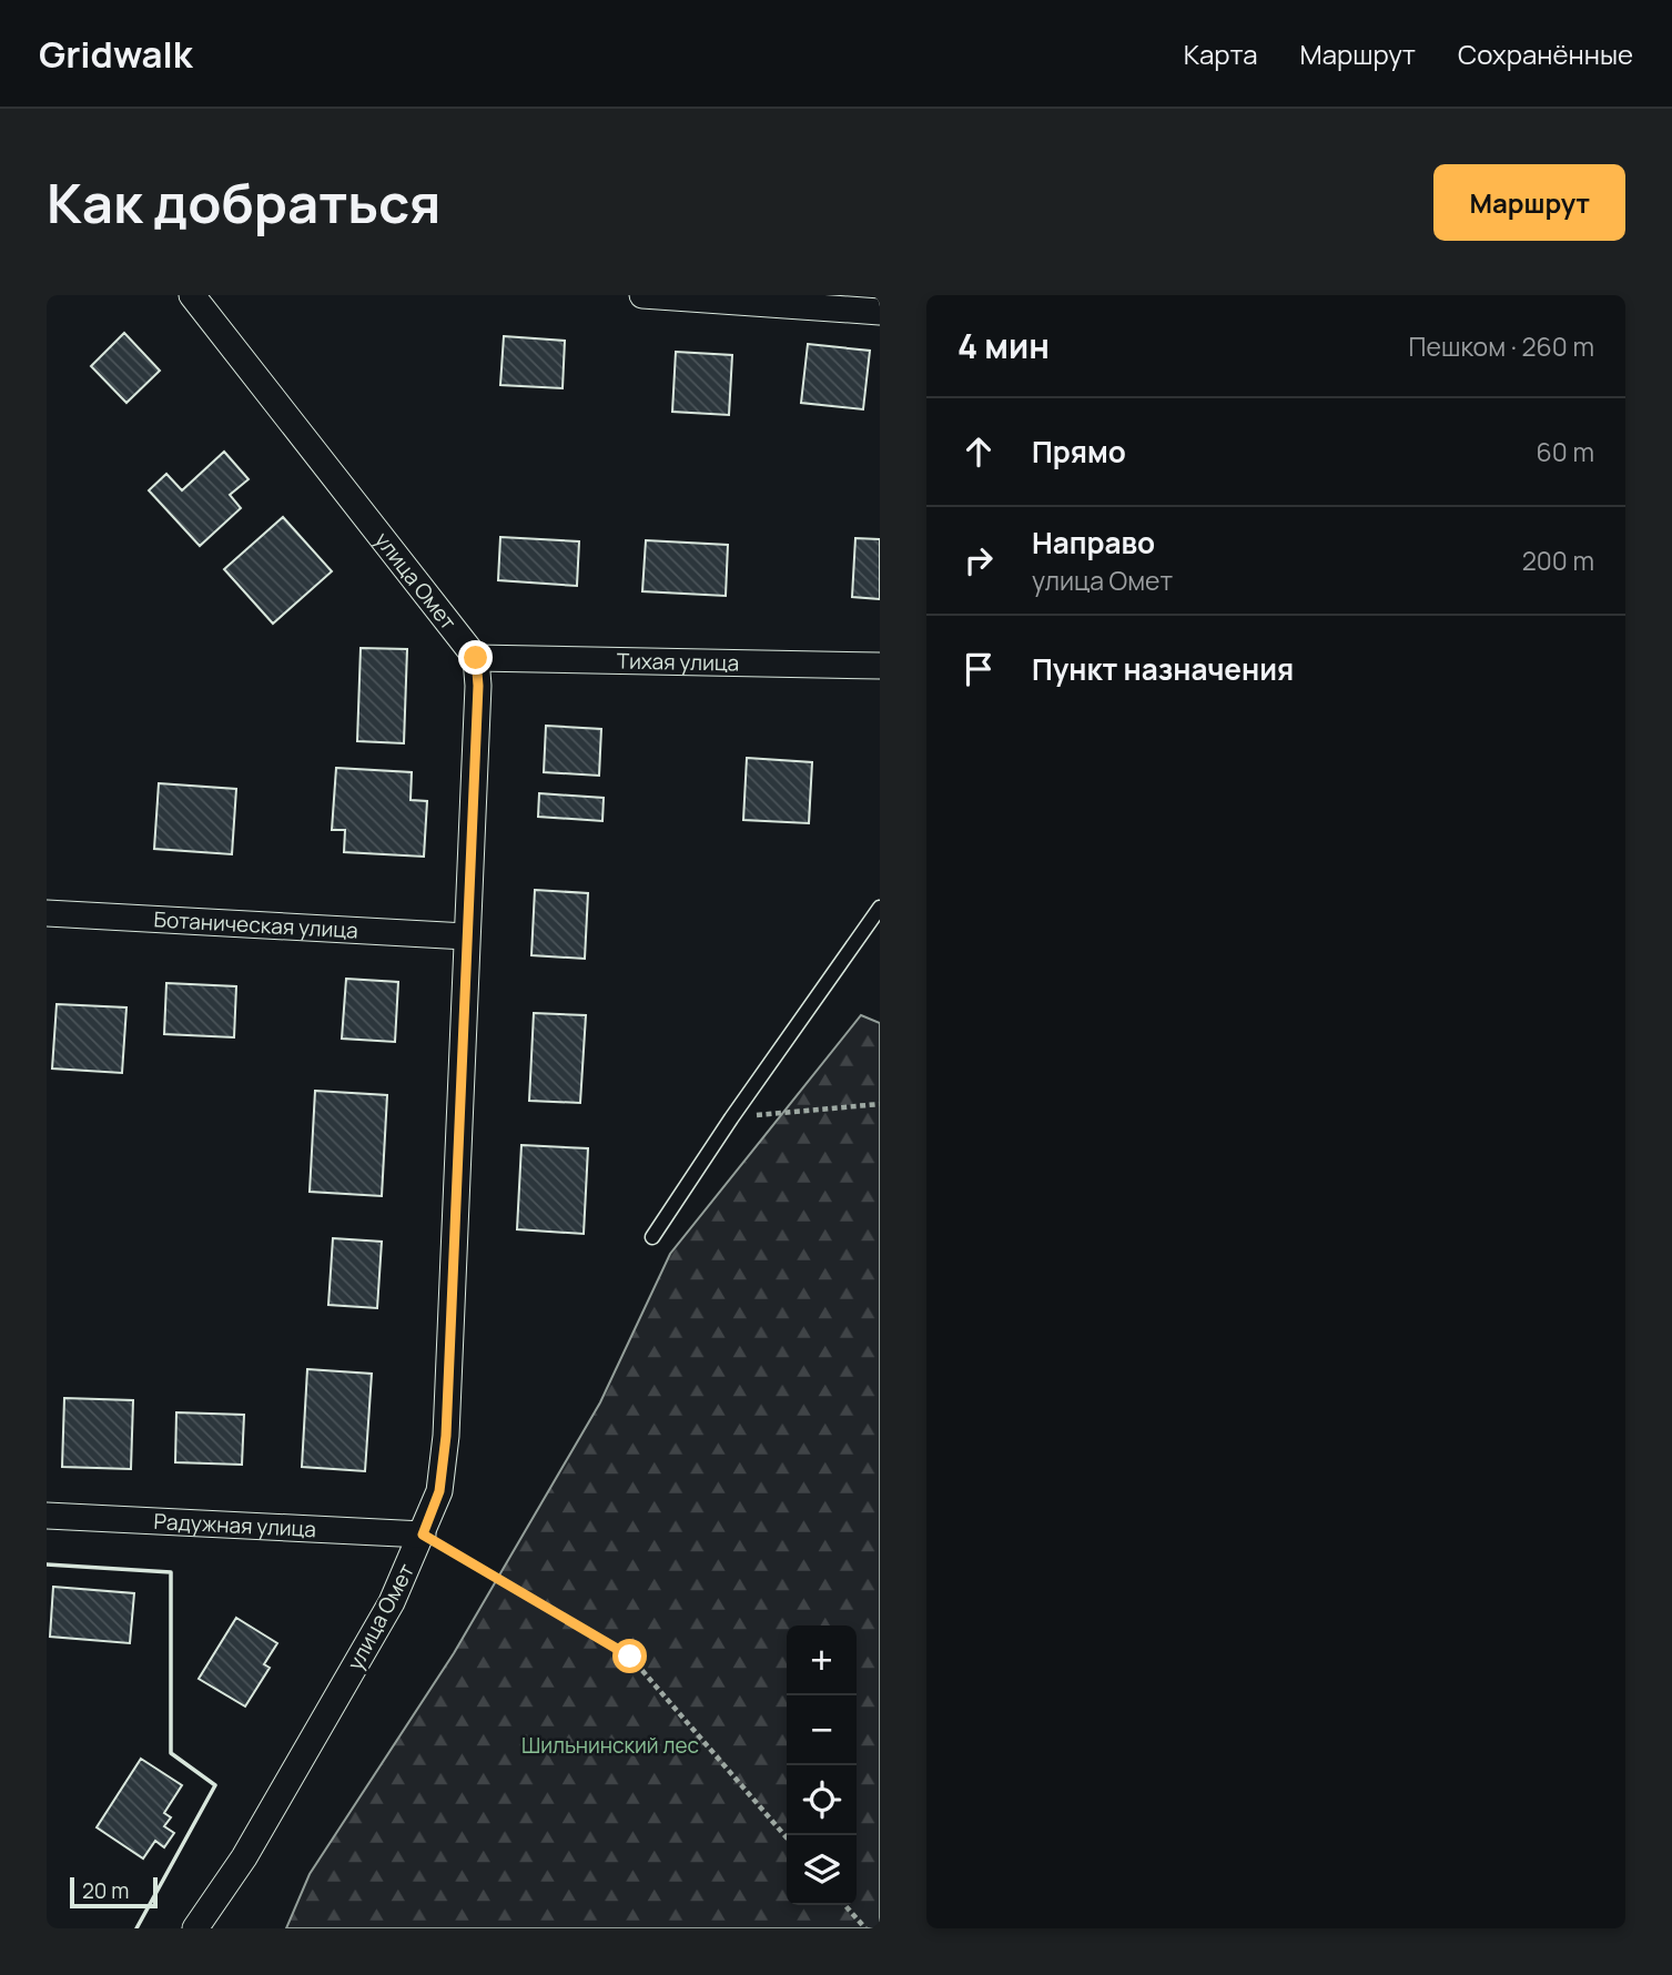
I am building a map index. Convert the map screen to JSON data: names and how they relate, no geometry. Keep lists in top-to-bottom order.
{
  "streets": {
    "street": [
      "улица Омет",
      "Тихая улица",
      "Ботаническая улица",
      "Радужная улица"
    ]
  },
  "crossings": [
    ["улица Омет", "Тихая улица"],
    ["улица Омет", "Ботаническая улица"],
    ["улица Омет", "Радужная улица"]
  ],
  "parks": ["Шильнинский лес"],
  "scale_bar": "20 m",
  "page": {
    "header": "Gridwalk",
    "nav": ["Карта", "Маршрут", "Сохранённые"],
    "buttons": "Маршрут",
    "title": "Как добраться",
    "heading": ["4 мин", "Пешком · 260 m"],
    "list": [
      ["Прямо", "60 m"],
      ["Направо", "улица Омет", "200 m"],
      "Пункт назначения"
    ],
    "map_buttons": ["+", "−"],
    "scale": "20 m"
  }
}
